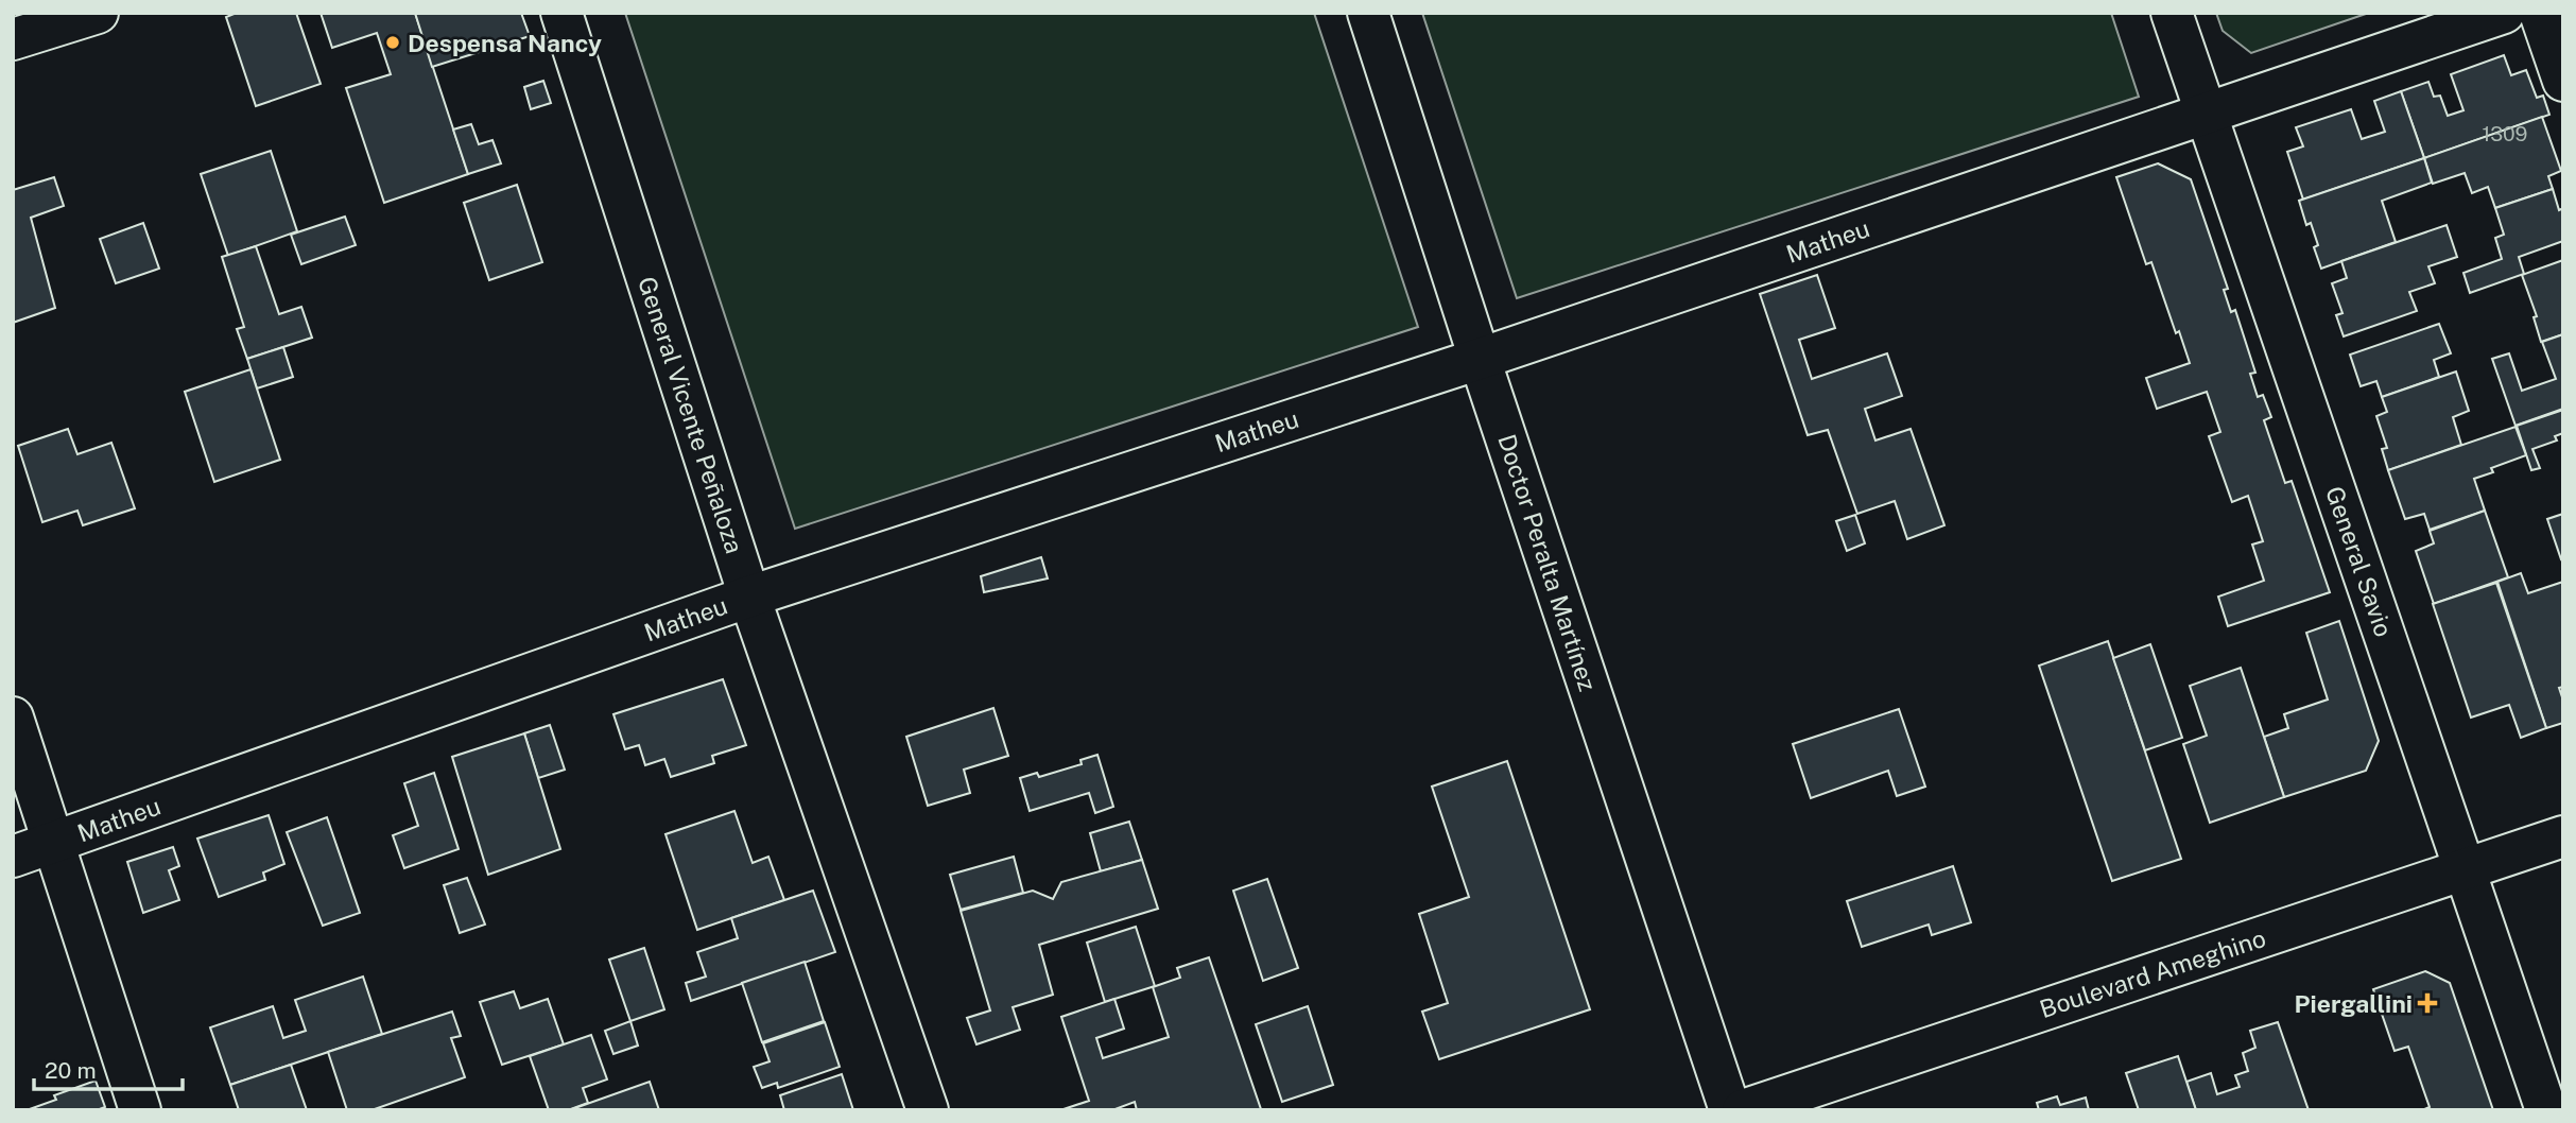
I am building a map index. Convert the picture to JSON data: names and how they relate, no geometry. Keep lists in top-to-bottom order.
{
  "streets": {
    "street": [
      "Matheu",
      "General Vicente Peñaloza",
      "General Savio",
      "Doctor Peralta Martínez",
      "Boulevard Ameghino"
    ]
  },
  "crossings": [
    ["Matheu", "General Vicente Peñaloza"],
    ["Matheu", "General Savio"],
    ["Matheu", "Doctor Peralta Martínez"],
    ["General Savio", "Boulevard Ameghino"]
  ],
  "places": {
    "other": ["Despensa Nancy"],
    "health": ["Piergallini"]
  },
  "house_numbers": ["1309"],
  "scale_bar": "20 m"
}
